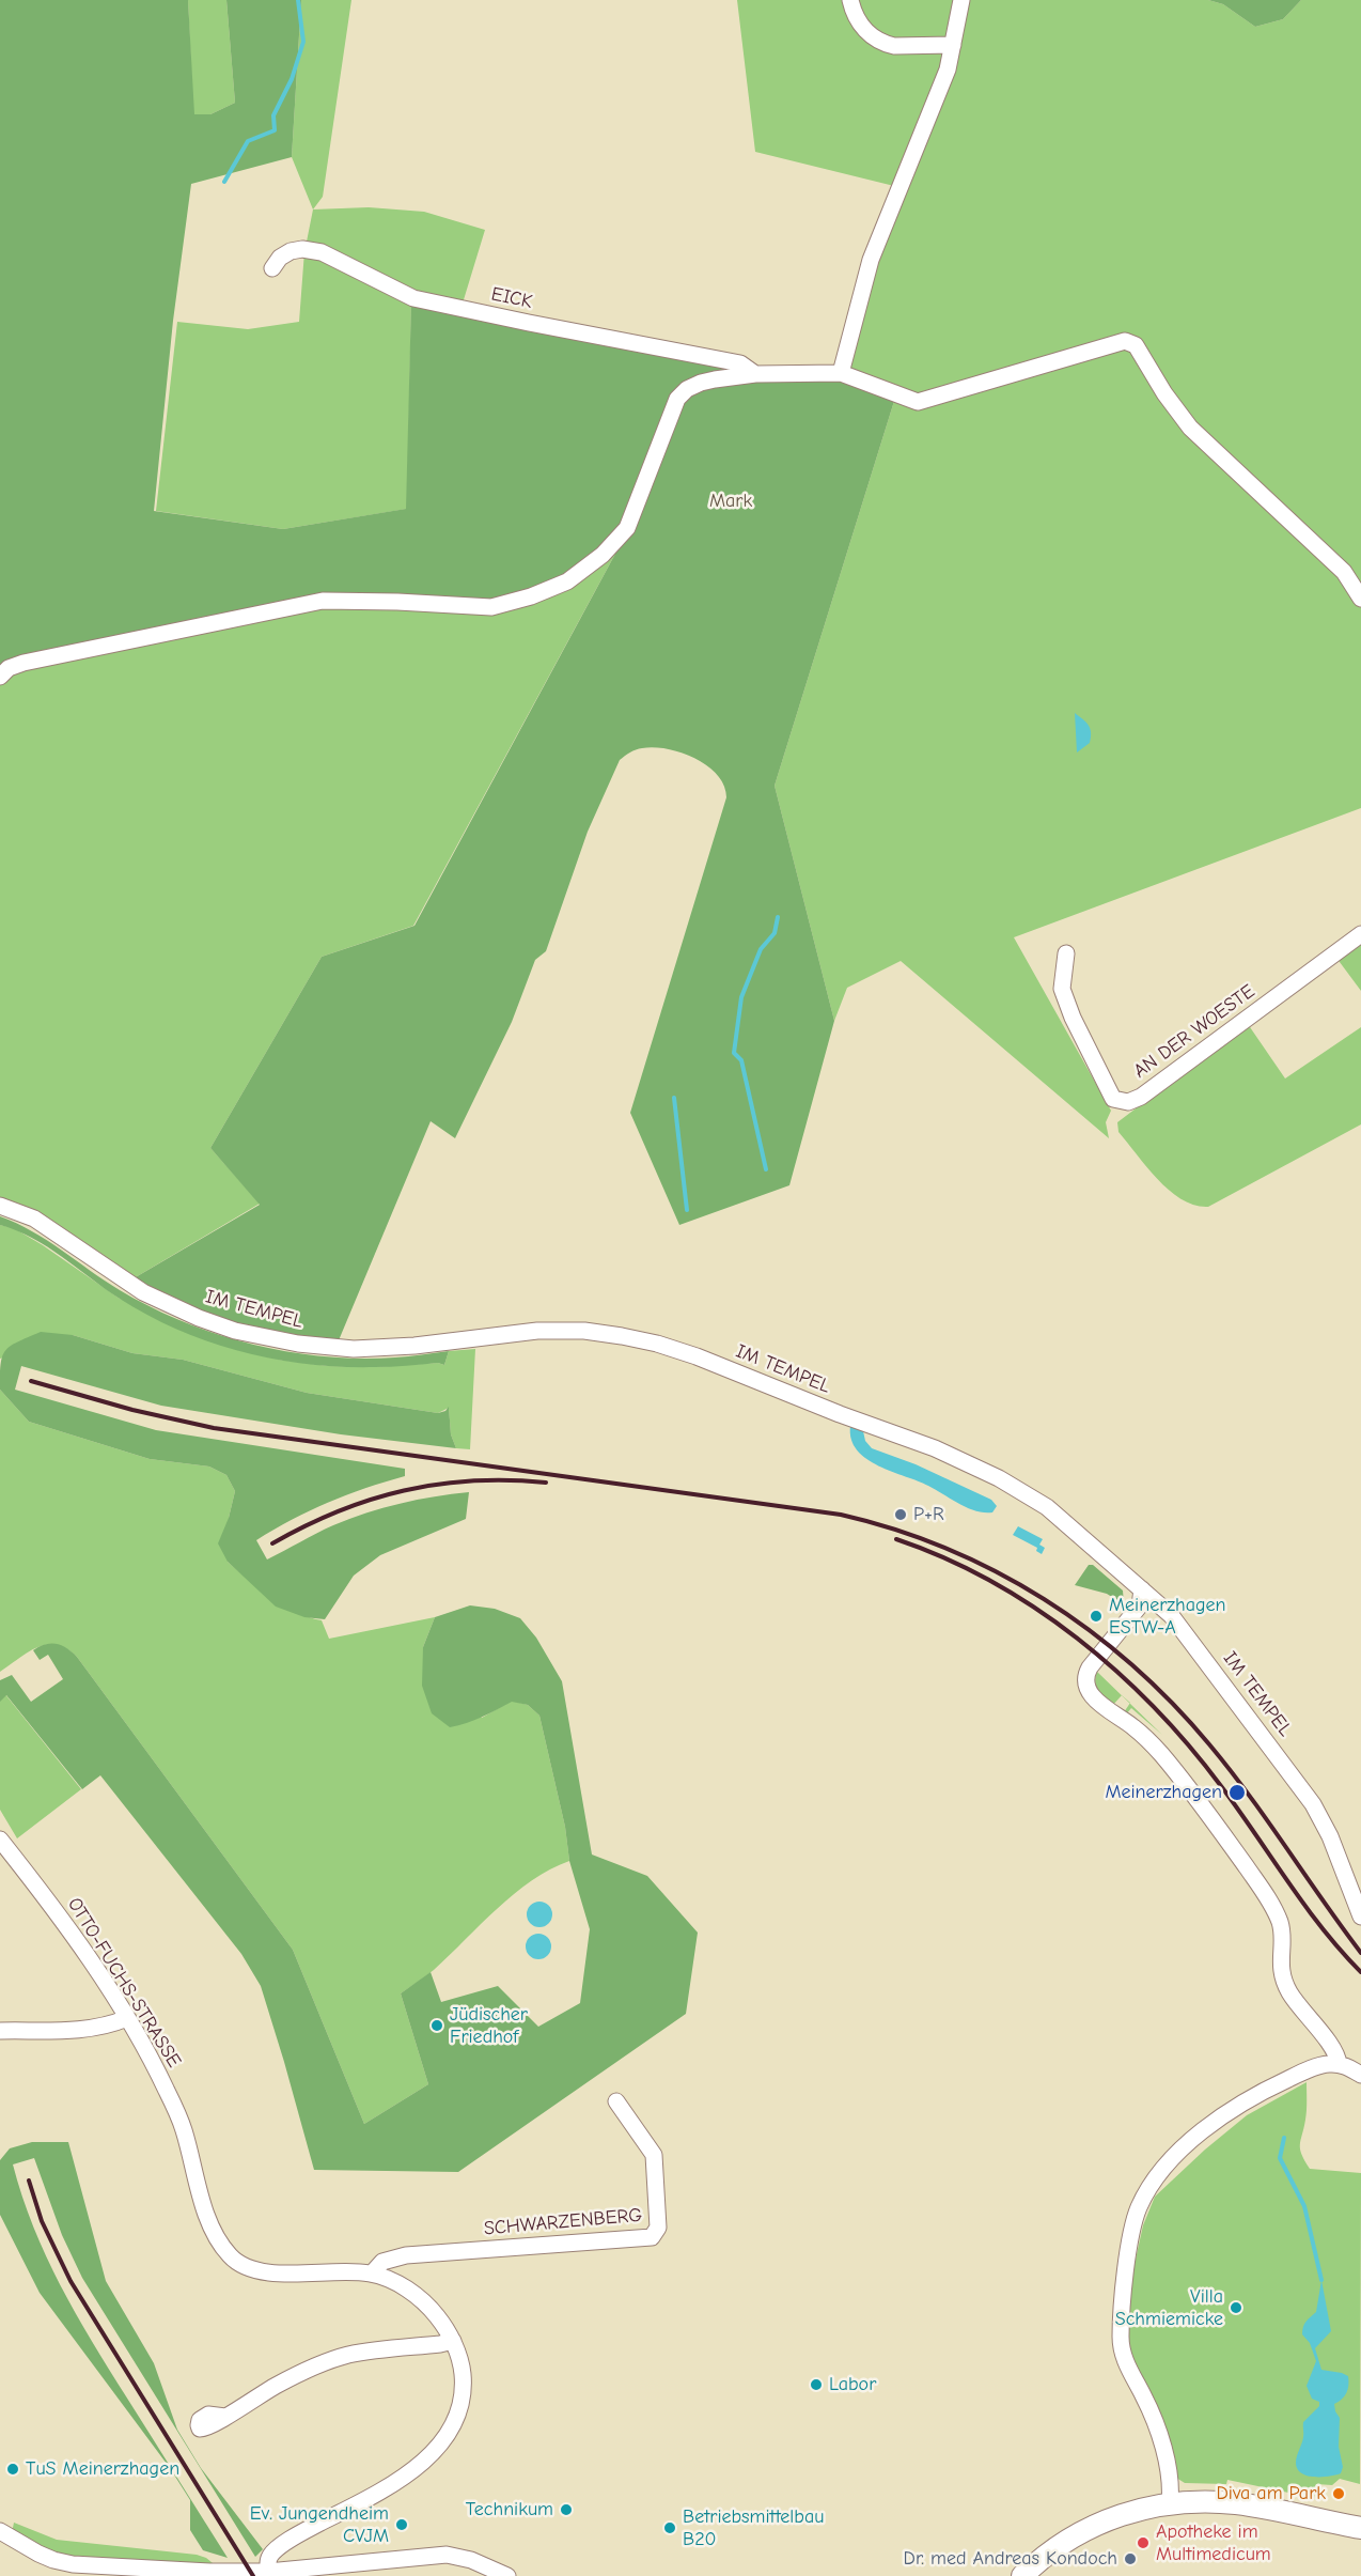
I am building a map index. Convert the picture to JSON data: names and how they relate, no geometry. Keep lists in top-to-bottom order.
{
  "streets": {
    "street": [
      "EICK",
      "AN DER WOESTE",
      "IM TEMPEL",
      "OTTO-FUCHS-STRASSE",
      "SCHWARZENBERG"
    ]
  },
  "crossings": [
    ["OTTO-FUCHS-STRASSE", "SCHWARZENBERG"]
  ],
  "parks": ["Mark"],
  "places": [
    "P+R",
    "Meinerzhagen ESTW-A",
    "Meinerzhagen",
    "Jüdischer Friedhof",
    "Villa Schmiemicke",
    "Labor",
    "TuS Meinerzhagen",
    "Diva am Park",
    "Technikum",
    "Ev. Jungendheim CVJM",
    "Betriebsmittelbau B20",
    "Apotheke im Multimedicum",
    "Dr. med Andreas Kondoch"
  ]
}
